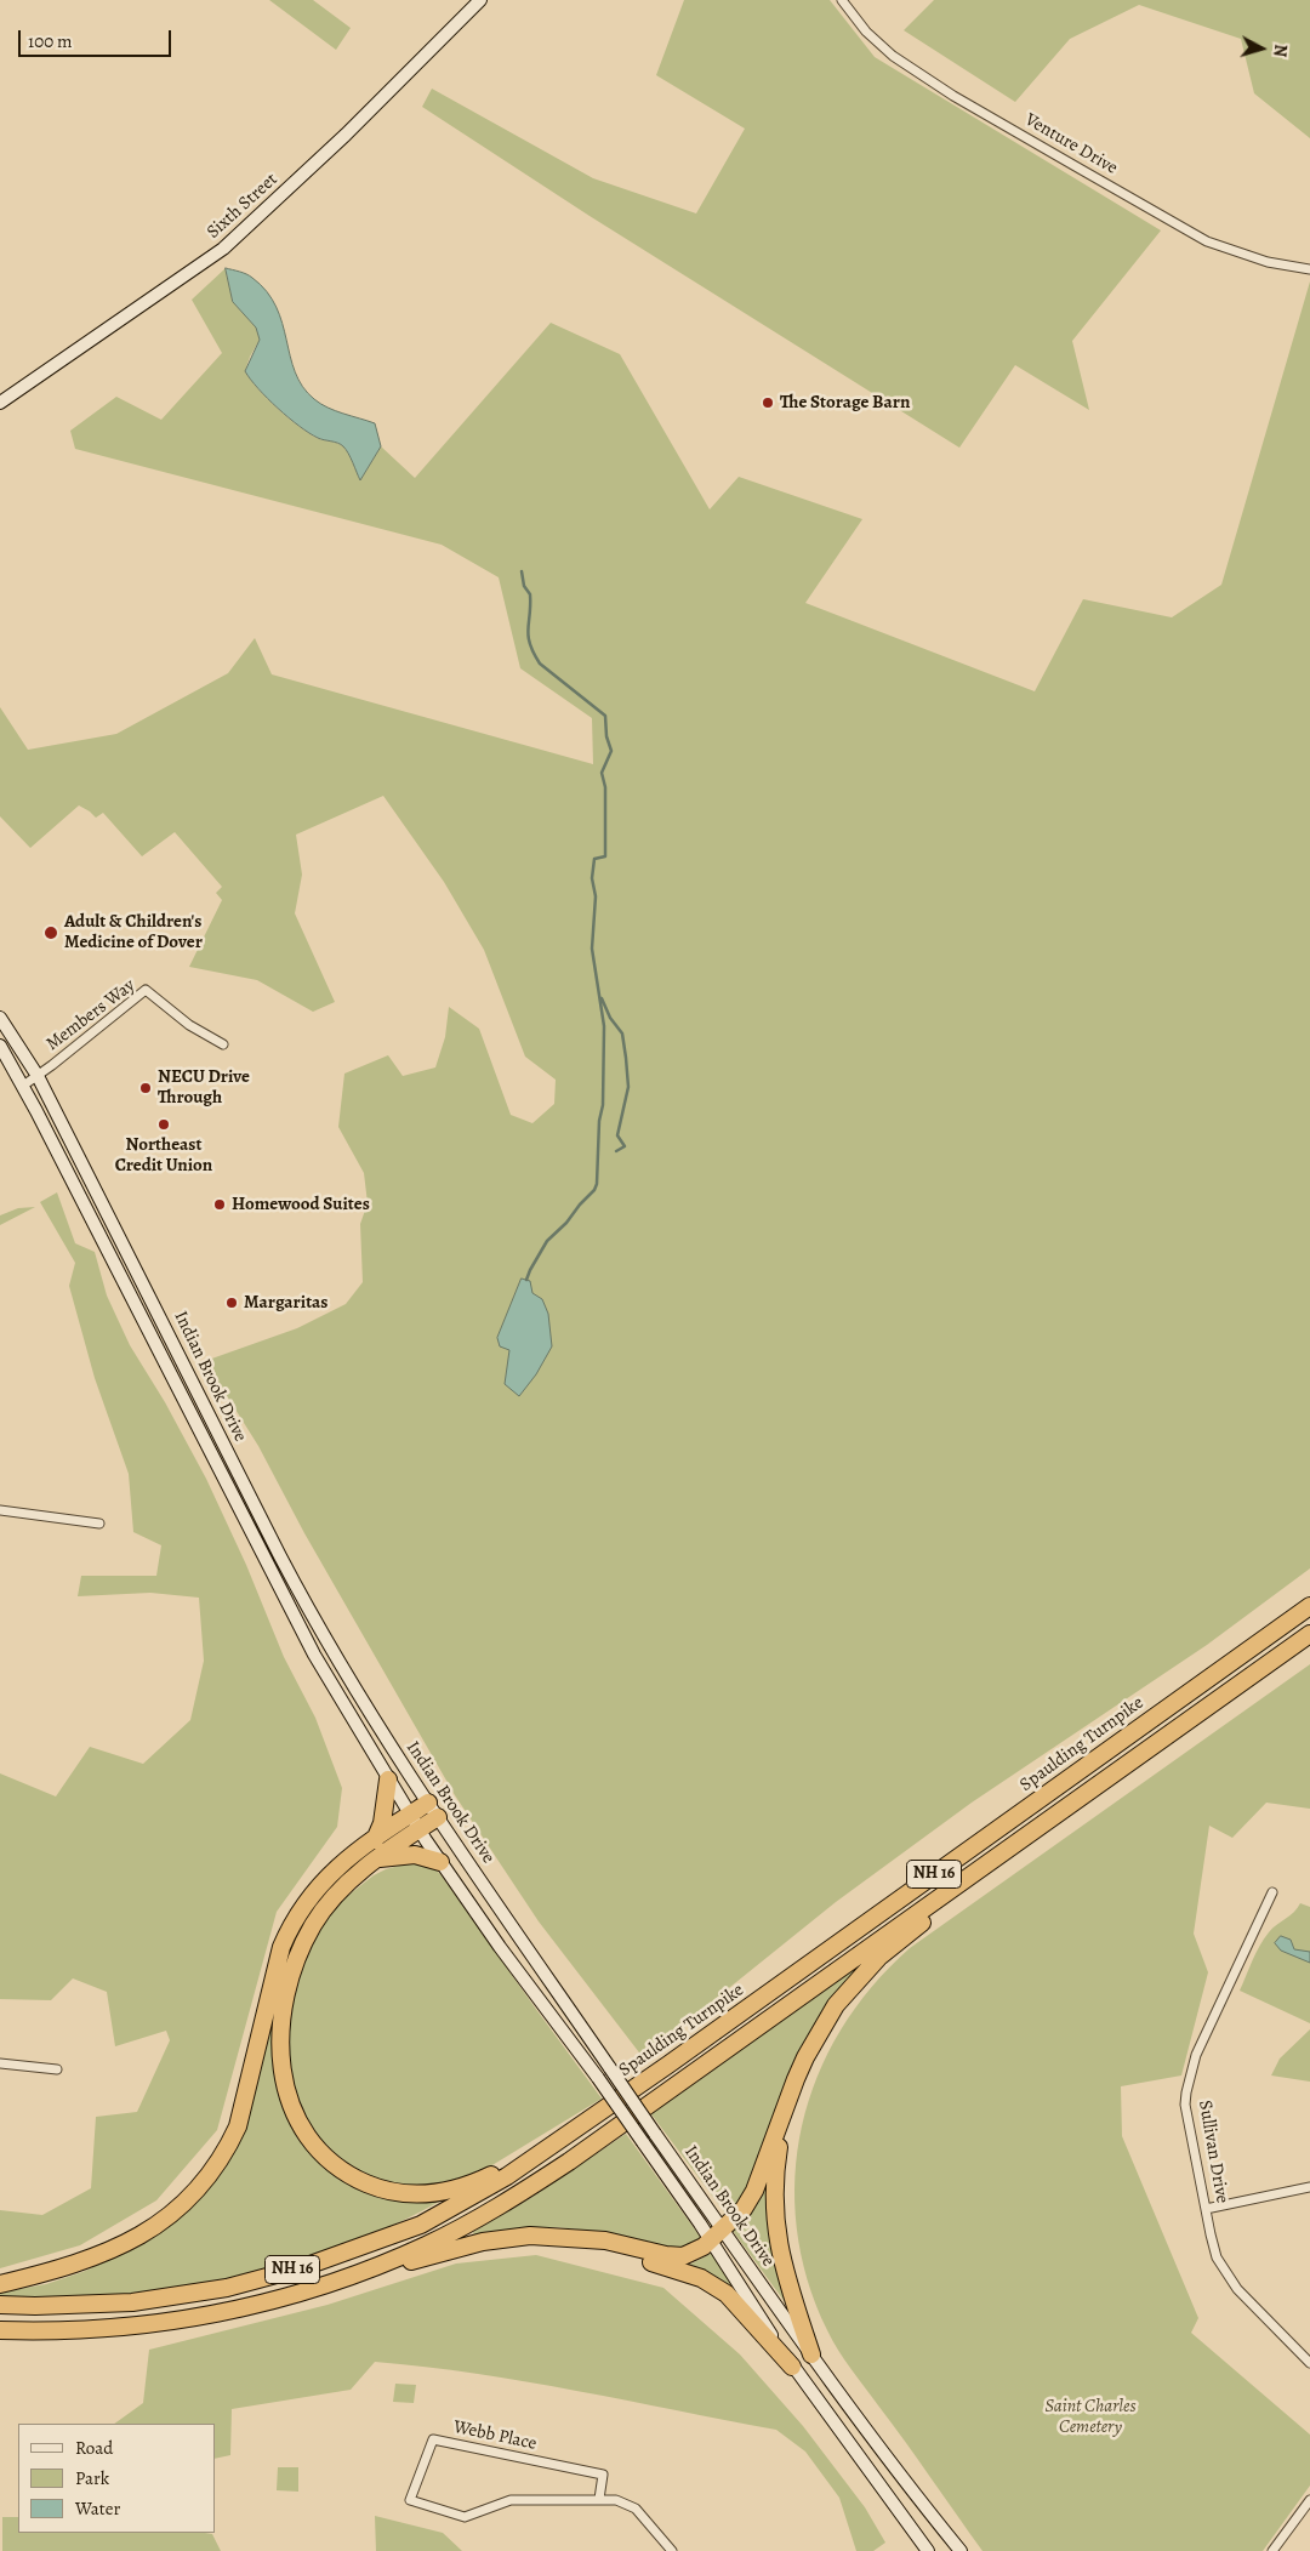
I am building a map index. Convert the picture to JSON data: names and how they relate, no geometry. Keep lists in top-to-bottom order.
{
  "streets": {
    "highway": ["Spaulding Turnpike", "NH 16"],
    "main road": ["Sixth Street", "Indian Brook Drive"],
    "street": [
      "Venture Drive",
      "Members Way",
      "Sullivan Drive",
      "Webb Place"
    ]
  },
  "crossings": [
    ["Members Way", "Indian Brook Drive"]
  ],
  "parks": ["Saint Charles Cemetery"],
  "places": [
    "The Storage Barn",
    "Adult & Children's Medicine of Dover",
    "NECU Drive Through",
    "Northeast Credit Union",
    "Homewood Suites",
    "Margaritas"
  ],
  "legend": ["Road", "Park", "Water"],
  "scale_bar": "100 m",
  "north": "right"
}
